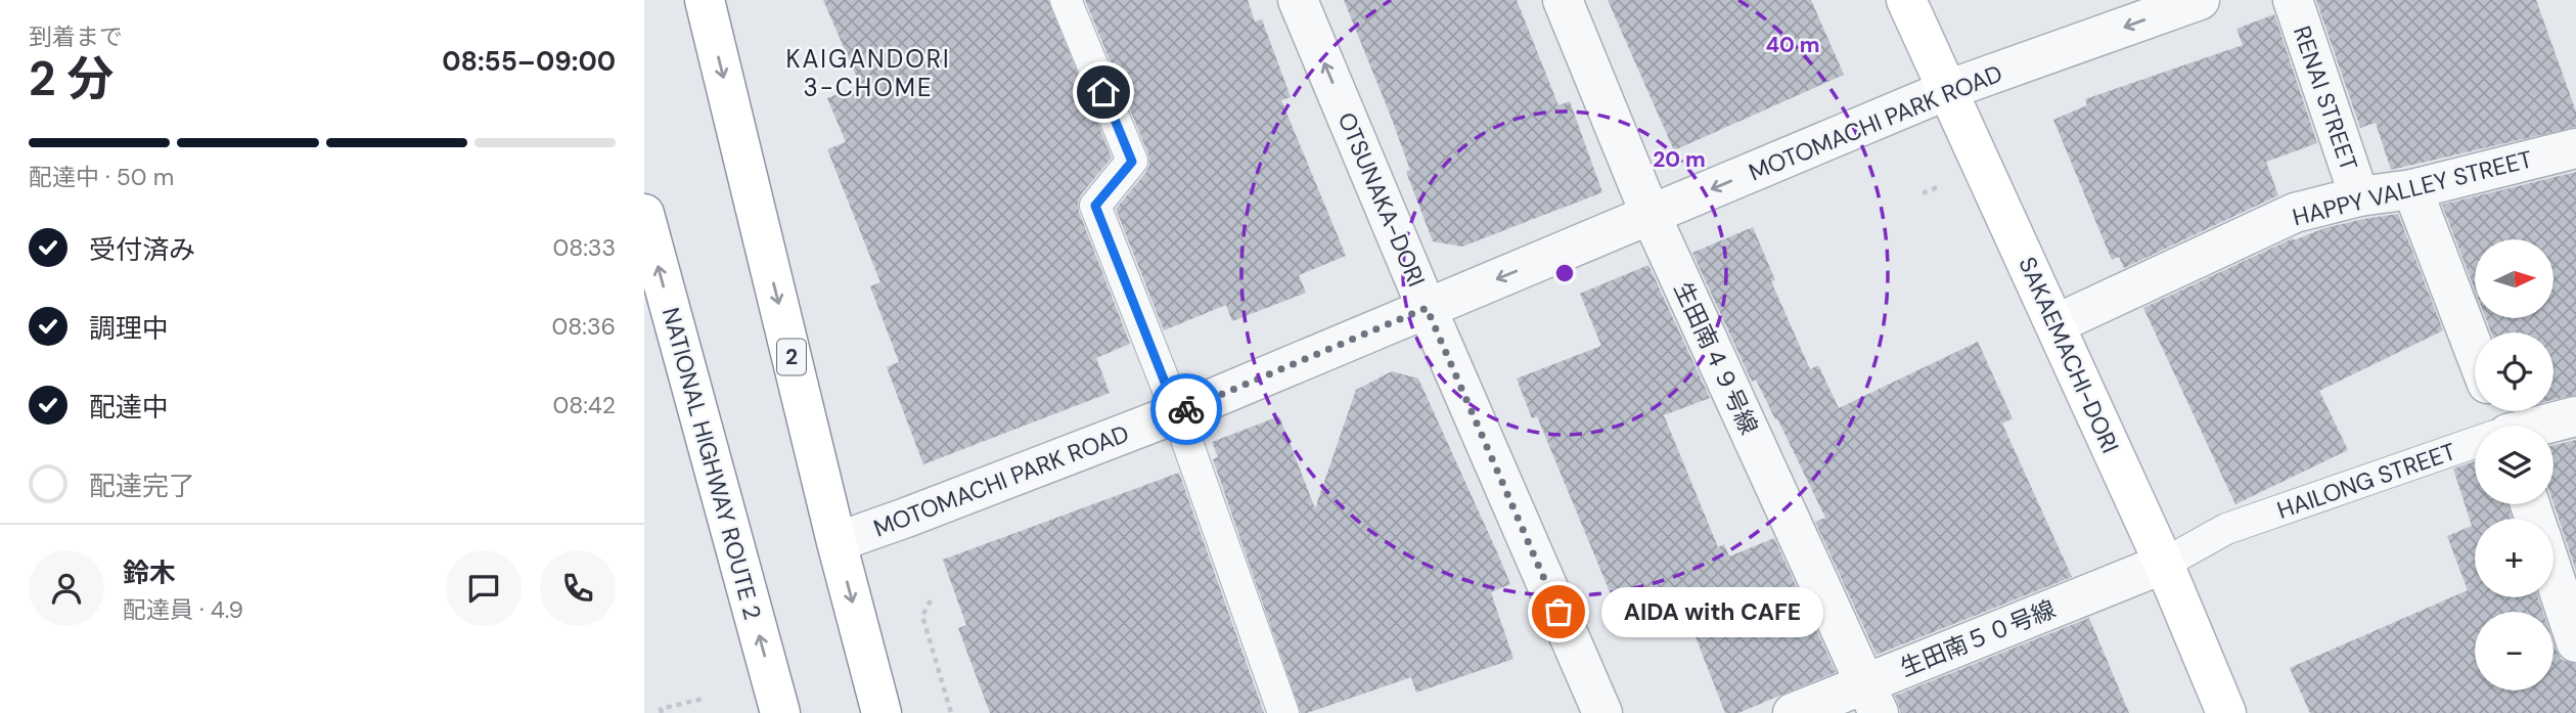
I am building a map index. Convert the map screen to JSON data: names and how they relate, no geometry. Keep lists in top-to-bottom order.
{
  "streets": {
    "main road": ["SAKAEMACHI-DORI", "2", "NATIONAL HIGHWAY ROUTE 2"],
    "street": [
      "RENAI STREET",
      "MOTOMACHI PARK ROAD",
      "HAPPY VALLEY STREET",
      "OTSUNAKA-DORI",
      "生田南４９号線",
      "HAILONG STREET",
      "生田南５０号線"
    ]
  },
  "crossings": [
    ["RENAI STREET", "HAPPY VALLEY STREET"],
    ["MOTOMACHI PARK ROAD", "OTSUNAKA-DORI"],
    ["MOTOMACHI PARK ROAD", "SAKAEMACHI-DORI"],
    ["MOTOMACHI PARK ROAD", "2"],
    ["MOTOMACHI PARK ROAD", "生田南４９号線"],
    ["HAPPY VALLEY STREET", "SAKAEMACHI-DORI"],
    ["SAKAEMACHI-DORI", "HAILONG STREET"],
    ["SAKAEMACHI-DORI", "生田南５０号線"],
    ["生田南４９号線", "生田南５０号線"],
    ["HAILONG STREET", "生田南５０号線"]
  ],
  "one_way": ["MOTOMACHI PARK ROAD", "OTSUNAKA-DORI"],
  "districts": ["KAIGANDORI 3-CHOME"],
  "places": ["AIDA with CAFE"],
  "north": "right",
  "page": {
    "heading": ["2 分", "到着まで", "08:55–09:00"],
    "panel": ["鈴木", "配達員 · 4.9"],
    "bar": "配達中 · 50 m",
    "list": [
      ["受付済み", "08:33"],
      ["調理中", "08:36"],
      ["配達中", "08:42"],
      "配達完了"
    ],
    "map_buttons": ["+", "−"],
    "bubble": "AIDA with CAFE"
  },
  "rings": ["40 m", "20 m"]
}
